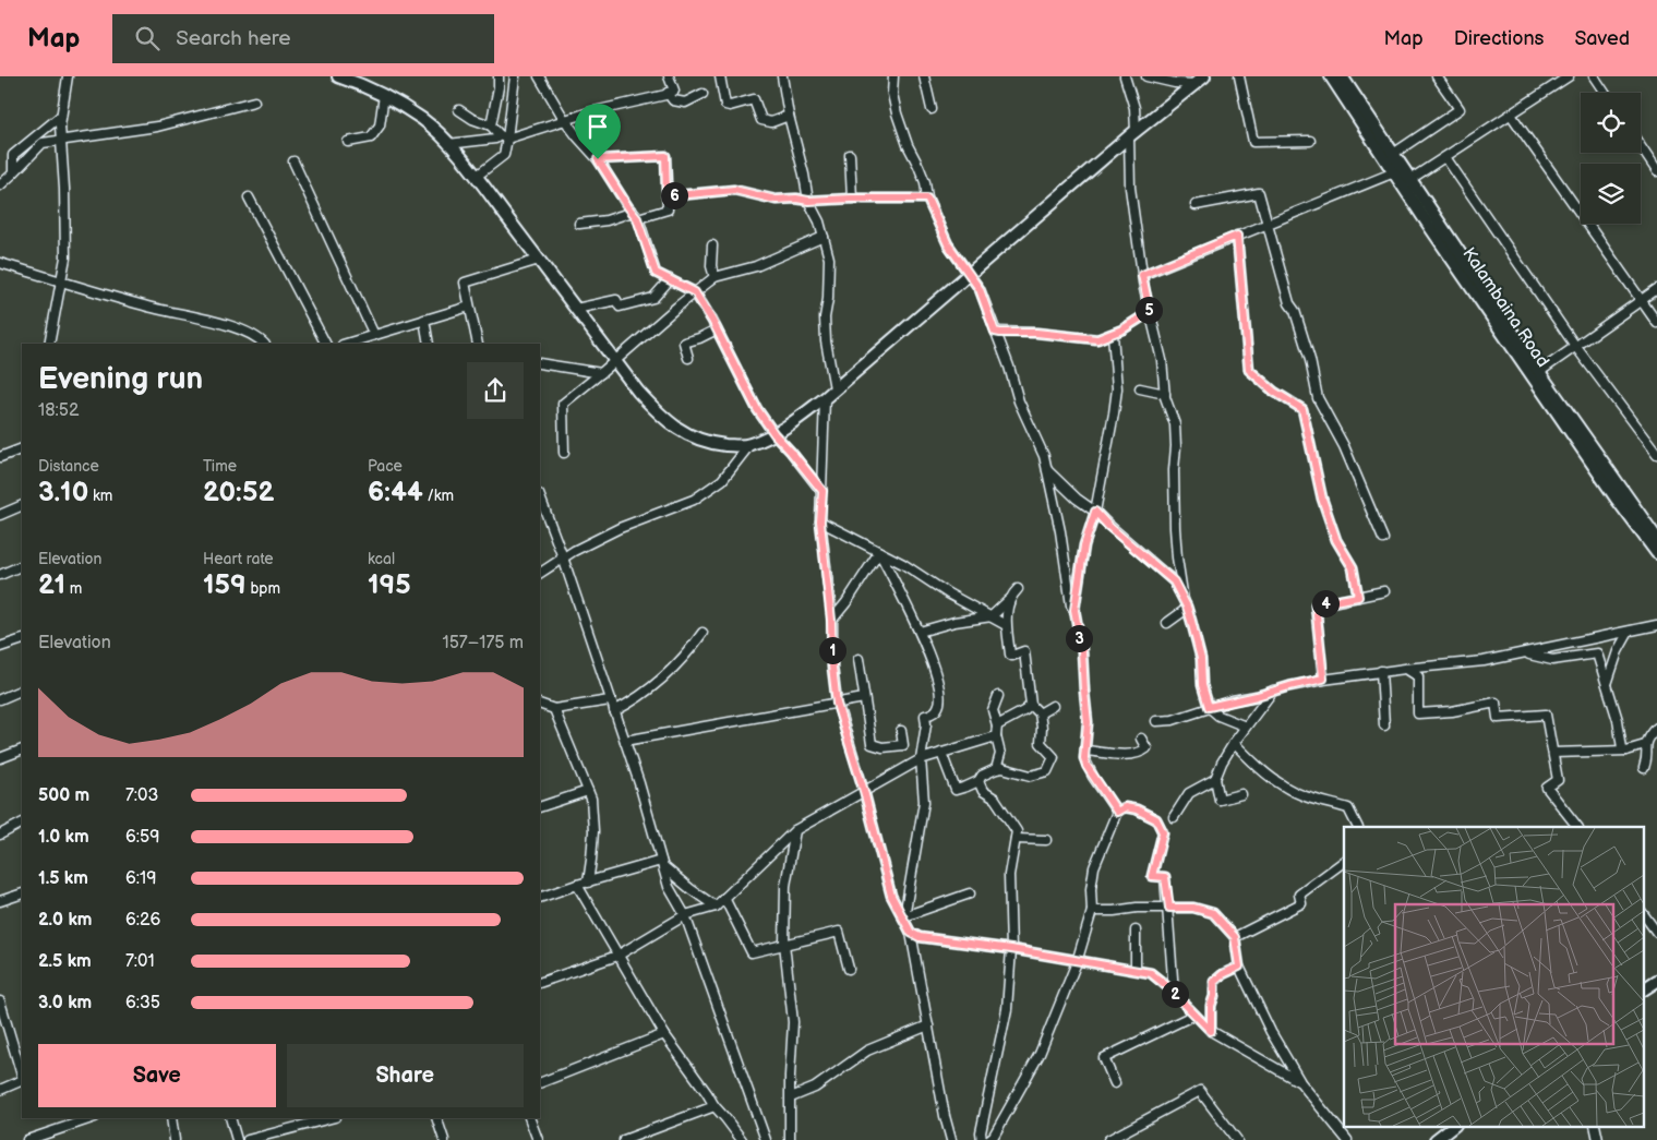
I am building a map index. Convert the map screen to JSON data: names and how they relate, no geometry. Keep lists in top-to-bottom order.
{
  "streets": {
    "street": ["Kalambaina Road"]
  },
  "page": {
    "header": "Map",
    "search": "Search here",
    "nav": ["Map", "Directions", "Saved"],
    "pins": [
      "6",
      "5",
      "4",
      "3",
      "1",
      "2"
    ],
    "heading": ["Evening run", "18:52"],
    "stats": [
      ["Distance", "3.10 km"],
      ["Time", "20:52"],
      ["Pace", "6:44 /km"],
      ["Elevation", "21 m"],
      ["Heart rate", "159 bpm"],
      ["kcal", "195"]
    ],
    "chart": ["Elevation", "157–175 m"],
    "list": [
      {
        "name": "500 m",
        "note": "7:03"
      },
      {
        "name": "1.0 km",
        "note": "6:59"
      },
      {
        "name": "1.5 km",
        "note": "6:19"
      },
      {
        "name": "2.0 km",
        "note": "6:26"
      },
      {
        "name": "2.5 km",
        "note": "7:01"
      },
      {
        "name": "3.0 km",
        "note": "6:35"
      }
    ],
    "buttons": ["Save", "Share"]
  }
}
